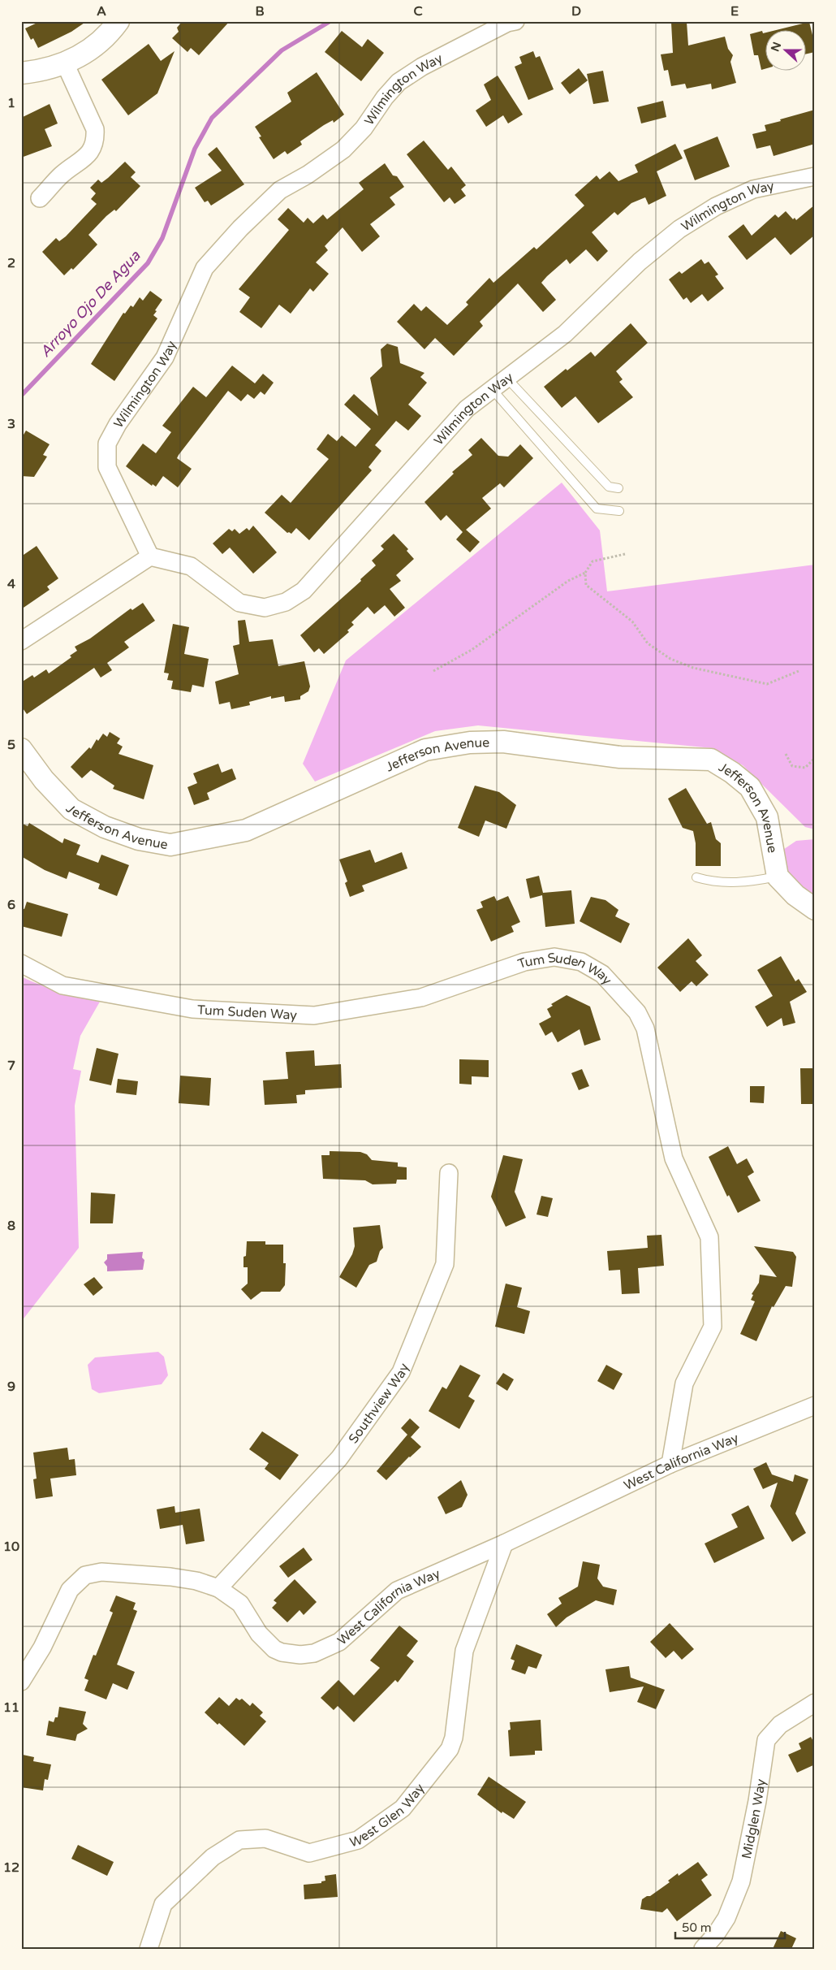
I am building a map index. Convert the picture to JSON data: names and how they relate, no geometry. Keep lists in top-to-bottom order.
{
  "streets": {
    "street": [
      "Wilmington Way",
      "Jefferson Avenue",
      "Tum Suden Way",
      "Southview Way",
      "West California Way",
      "West Glen Way",
      "Midglen Way"
    ]
  },
  "crossings": [
    ["Tum Suden Way", "West California Way"],
    ["Southview Way", "West California Way"],
    ["West California Way", "West Glen Way"]
  ],
  "water": ["Arroyo Ojo De Agua"],
  "scale_bar": "50 m",
  "north": "left",
  "grid": {
    "columns": [
      "A",
      "B",
      "C",
      "D",
      "E"
    ],
    "rows": [
      "1",
      "2",
      "3",
      "4",
      "5",
      "6",
      "7",
      "8",
      "9",
      "10",
      "11",
      "12"
    ]
  }
}
